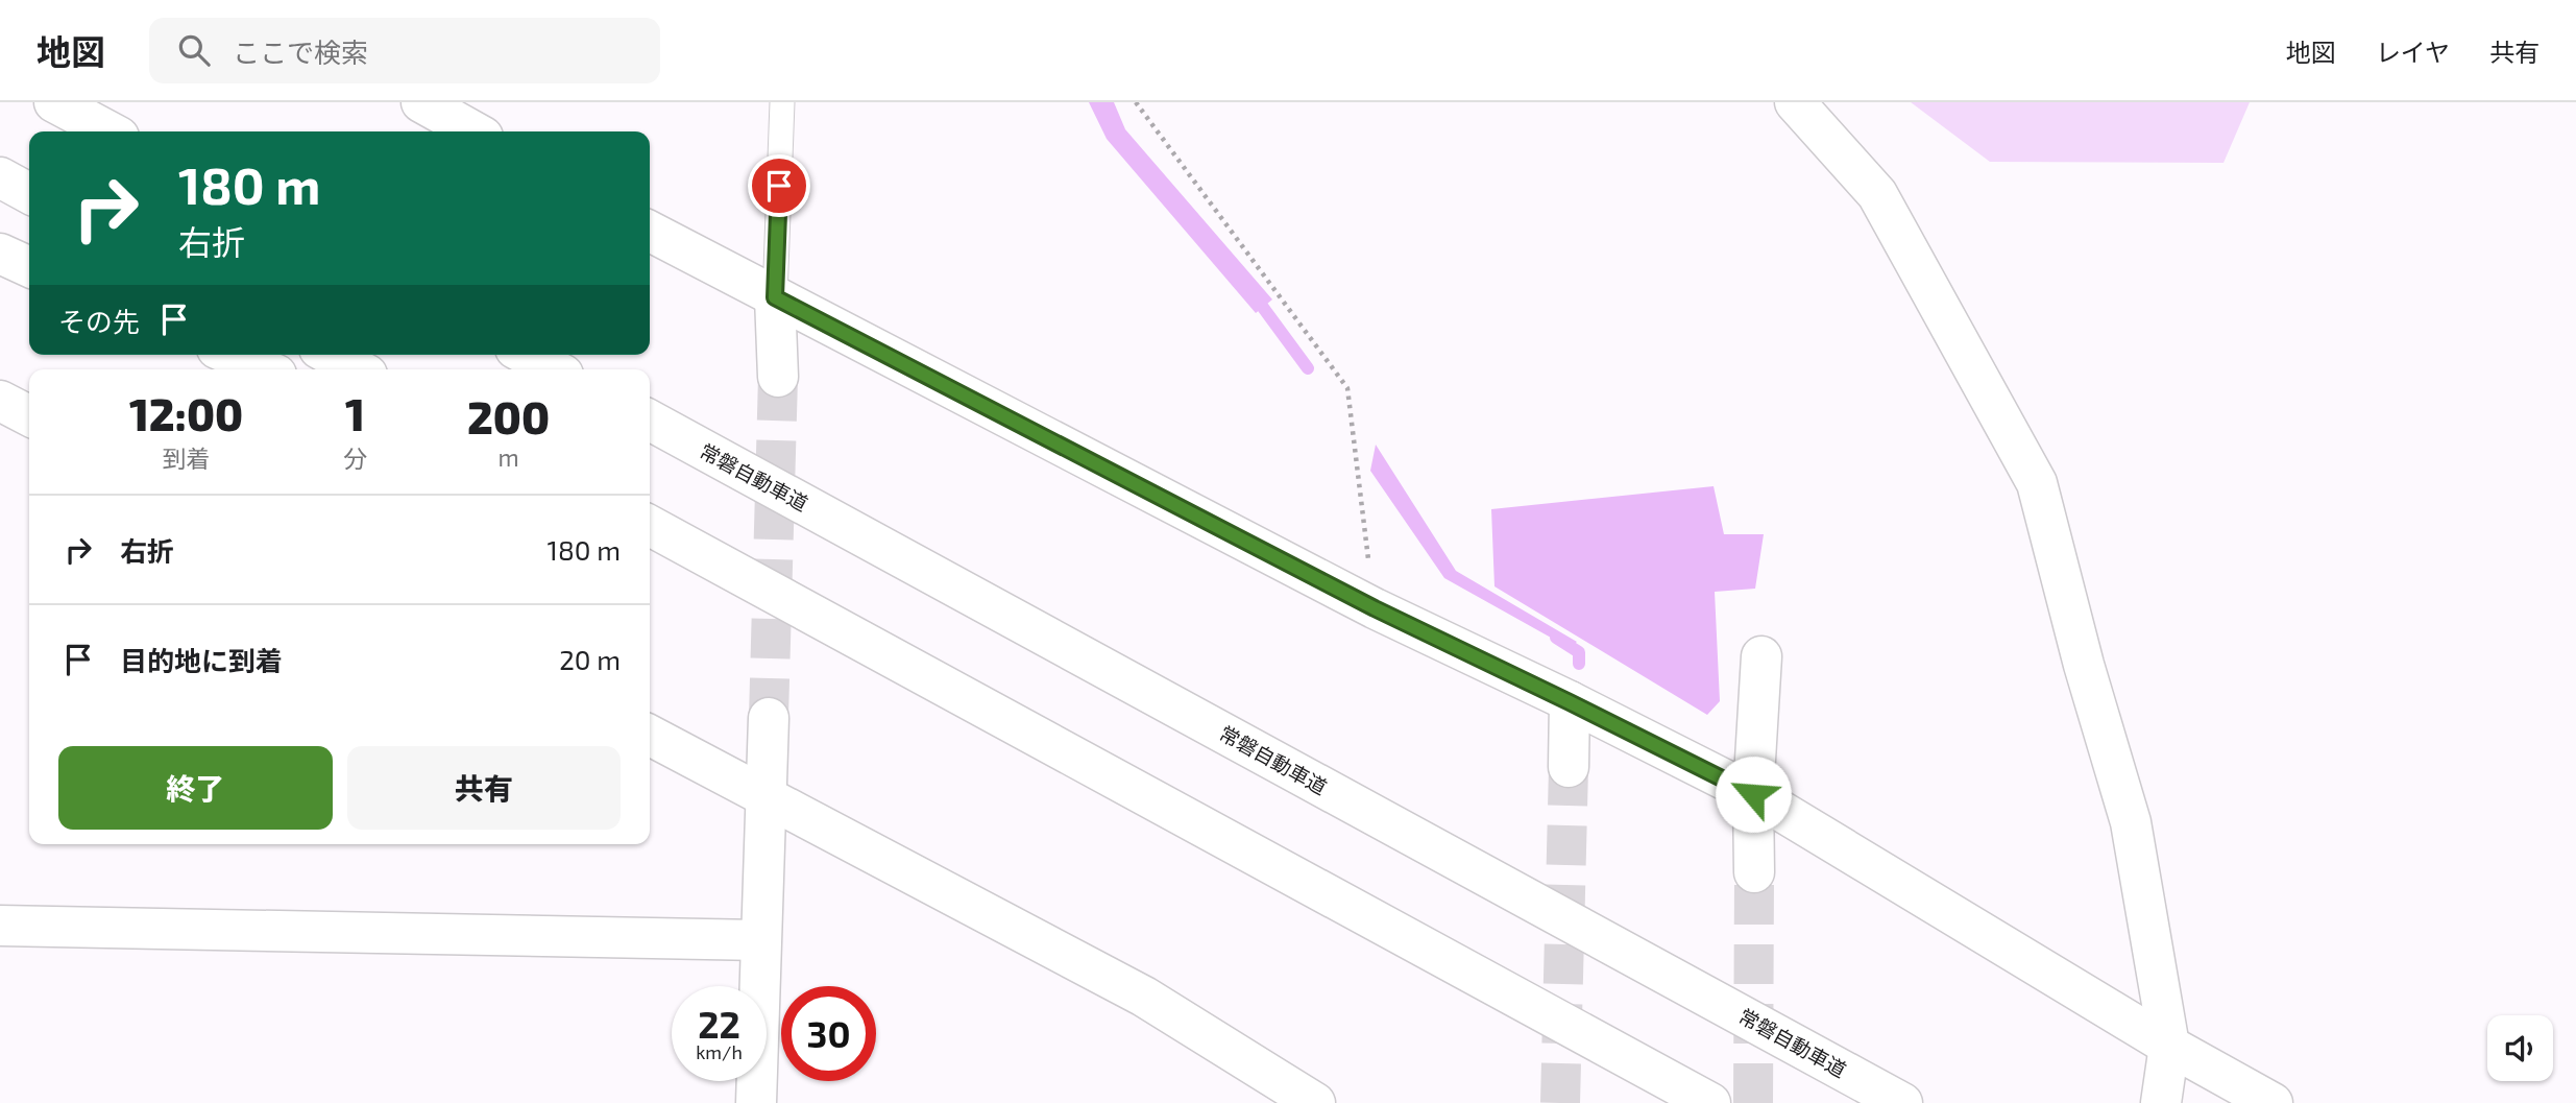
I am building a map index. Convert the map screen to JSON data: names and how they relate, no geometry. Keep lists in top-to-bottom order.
{
  "streets": {
    "main road": ["常磐自動車道"]
  },
  "page": {
    "header": "地図",
    "search": "ここで検索",
    "nav": ["地図", "レイヤ", "共有"],
    "turn": ["180 m", "右折"],
    "then": "その先",
    "eta": [
      "12:00",
      "到着",
      "1",
      "分",
      "200",
      "m"
    ],
    "list": [
      {
        "name": "右折",
        "value": "180 m"
      },
      {
        "name": "目的地に到着",
        "value": "20 m"
      }
    ],
    "buttons": ["終了", "共有"],
    "speed": "22 km/h",
    "limit": "30"
  }
}
